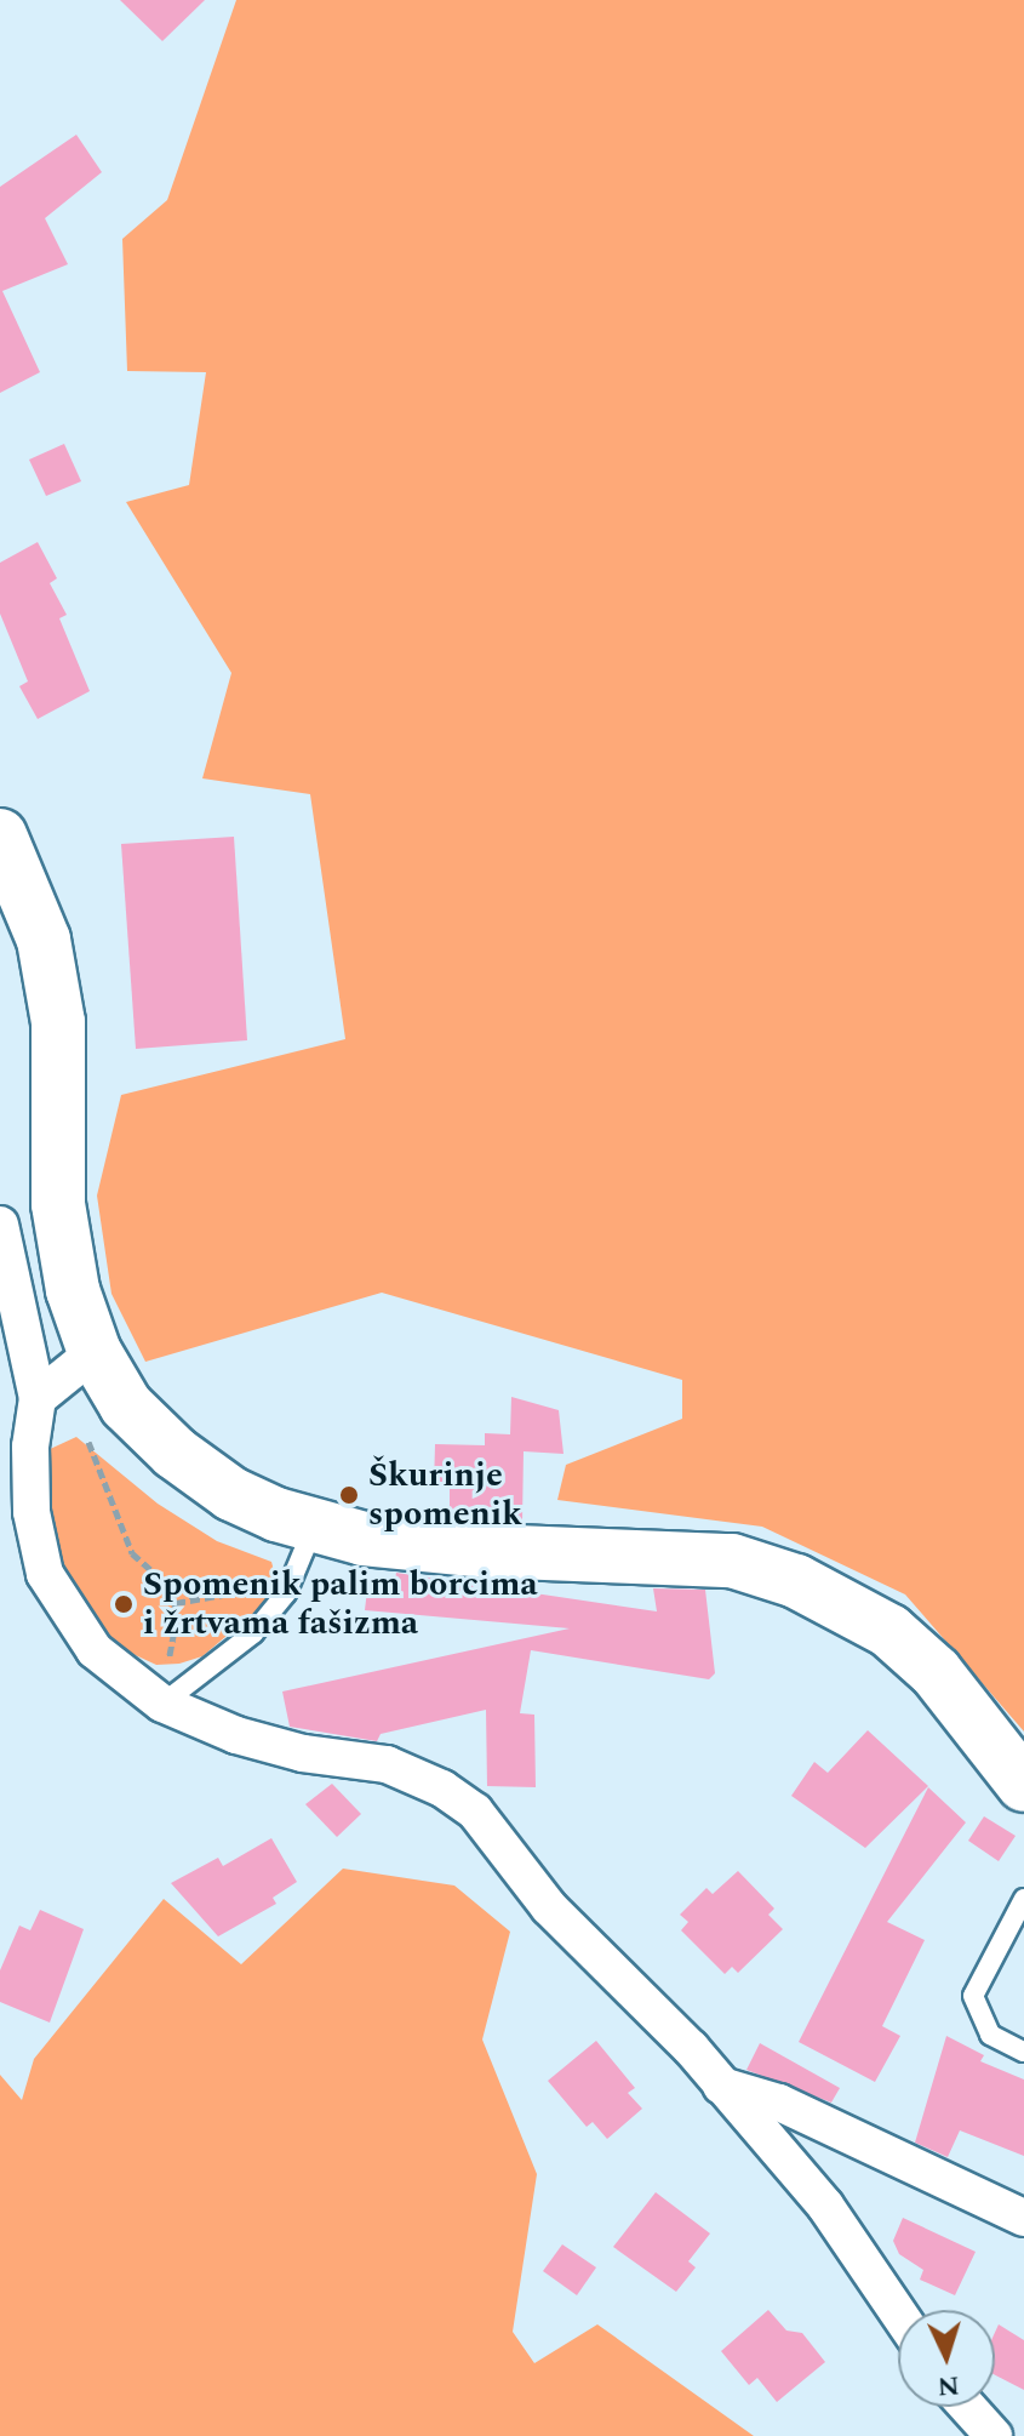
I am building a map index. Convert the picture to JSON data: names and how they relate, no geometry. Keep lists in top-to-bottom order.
{
  "places": ["Škurinje spomenik", "Spomenik palim borcima i žrtvama fašizma"],
  "north": "bottom"
}
